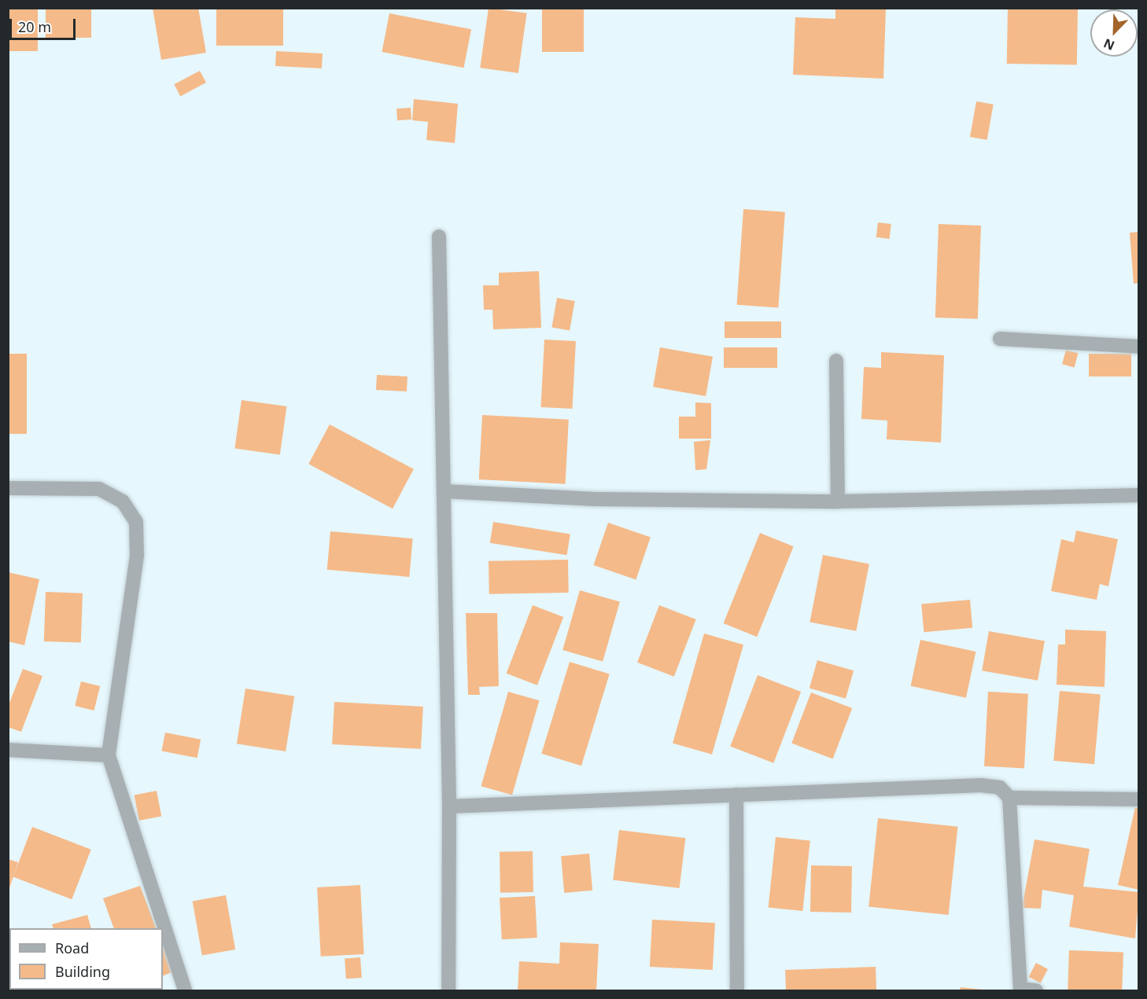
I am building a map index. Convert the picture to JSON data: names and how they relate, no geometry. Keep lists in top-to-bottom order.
{
  "legend": ["Road", "Building"],
  "scale_bar": "20 m",
  "north": "bottom left"
}
